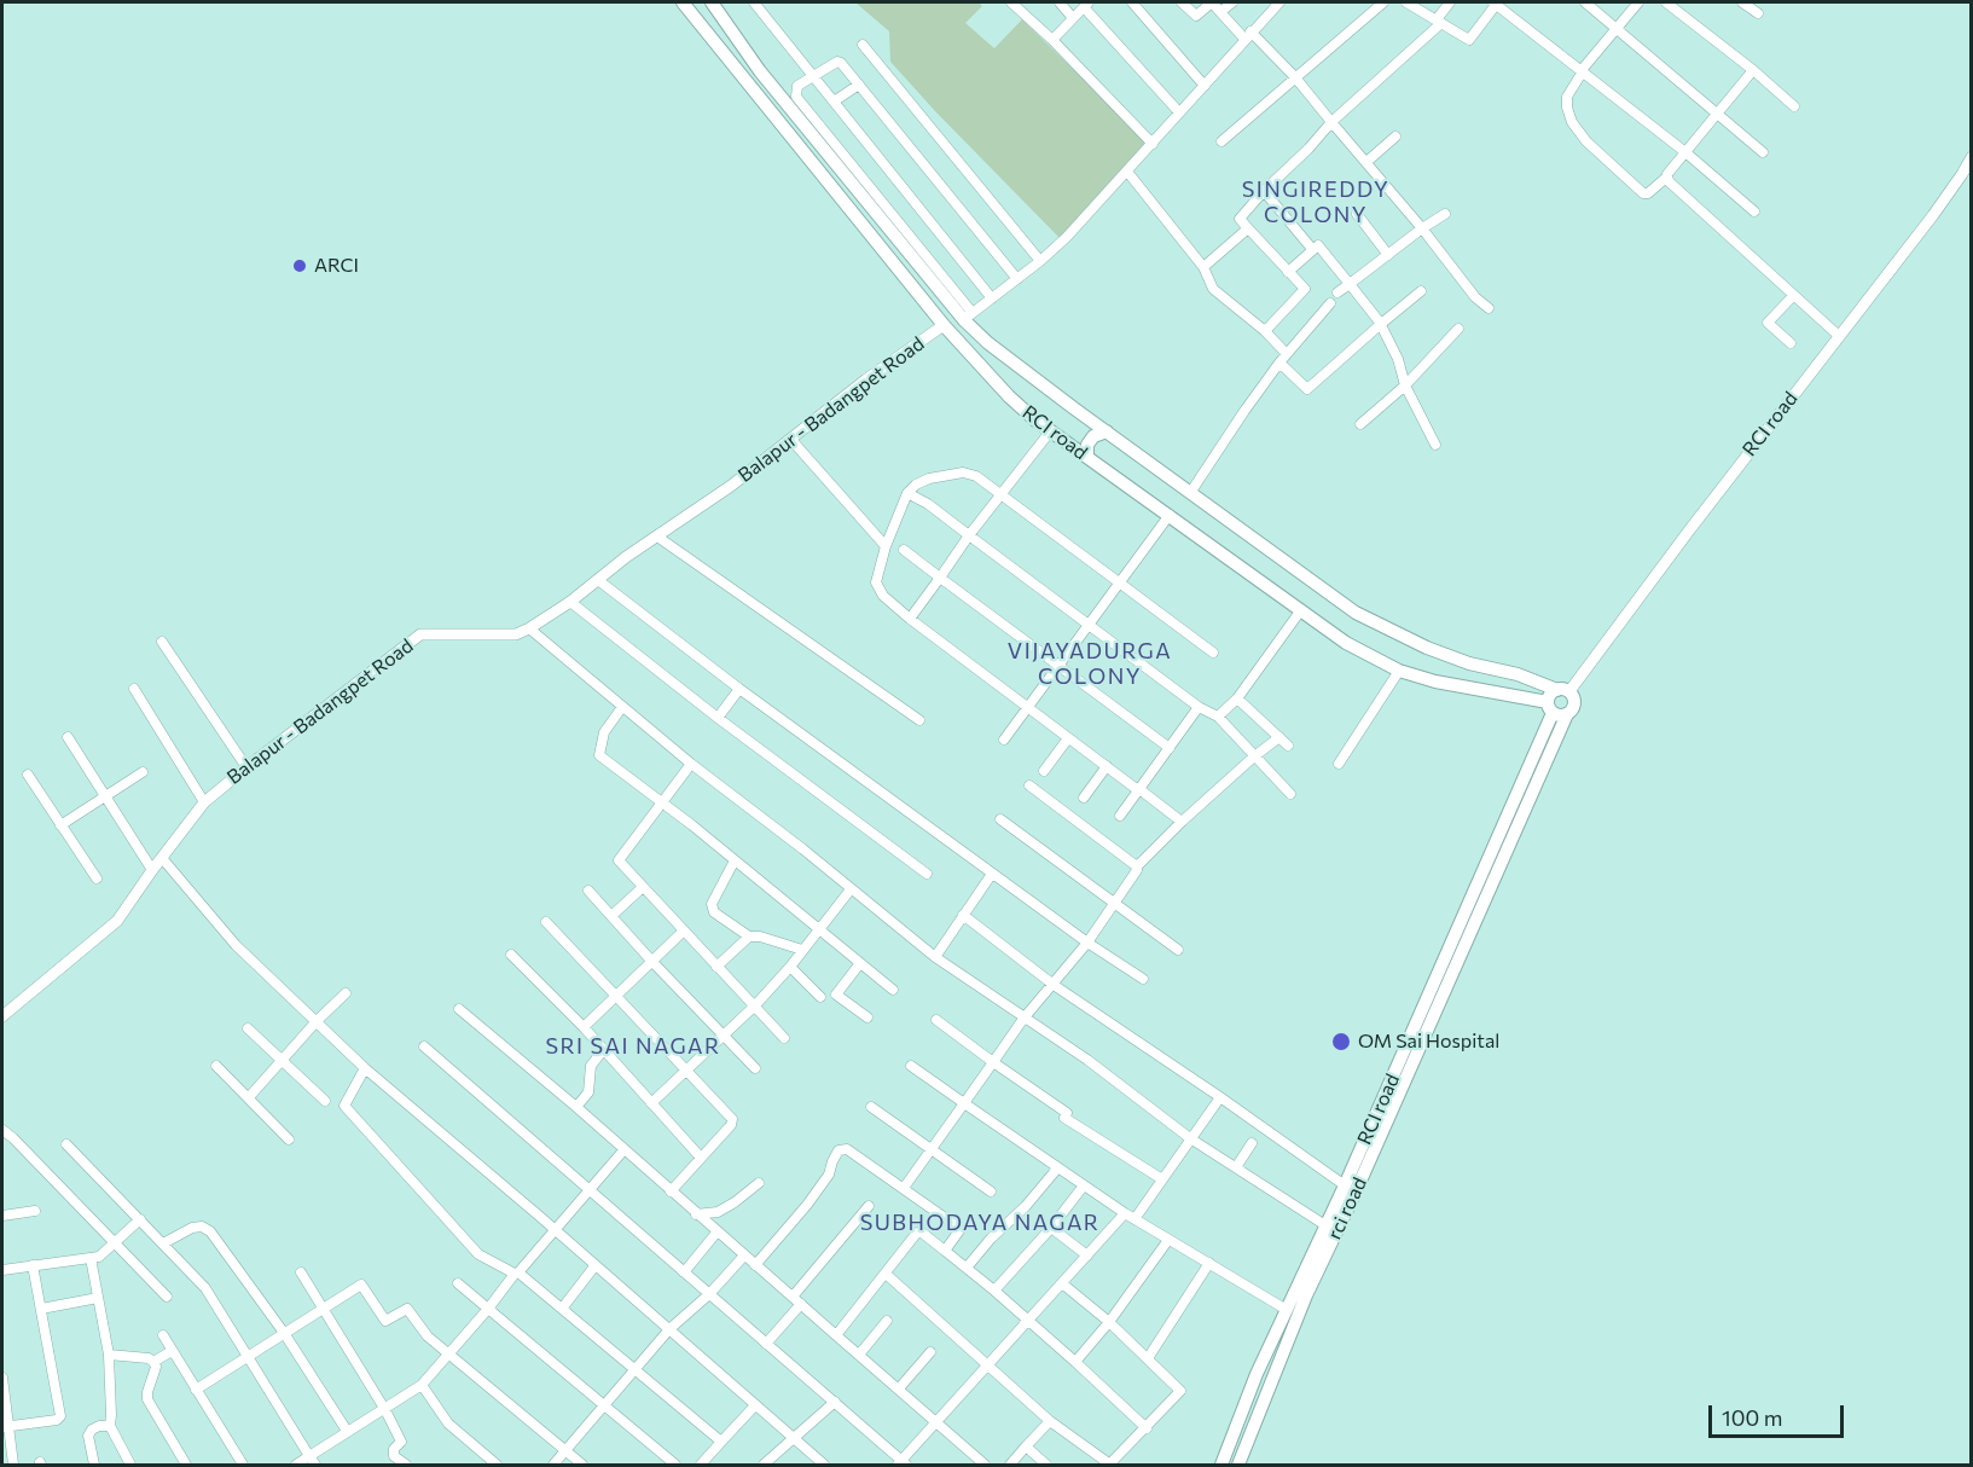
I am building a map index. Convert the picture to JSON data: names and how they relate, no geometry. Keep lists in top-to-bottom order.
{
  "streets": {
    "main road": ["RCI road", "rci road"],
    "street": ["Balapur - Badangpet Road"]
  },
  "crossings": [
    ["Balapur - Badangpet Road", "RCI road"],
    ["RCI road", "rci road"]
  ],
  "districts": [
    "SINGIREDDY COLONY",
    "VIJAYADURGA COLONY",
    "SRI SAI NAGAR",
    "SUBHODAYA NAGAR"
  ],
  "places": ["ARCI", "OM Sai Hospital"],
  "scale_bar": "100 m"
}
